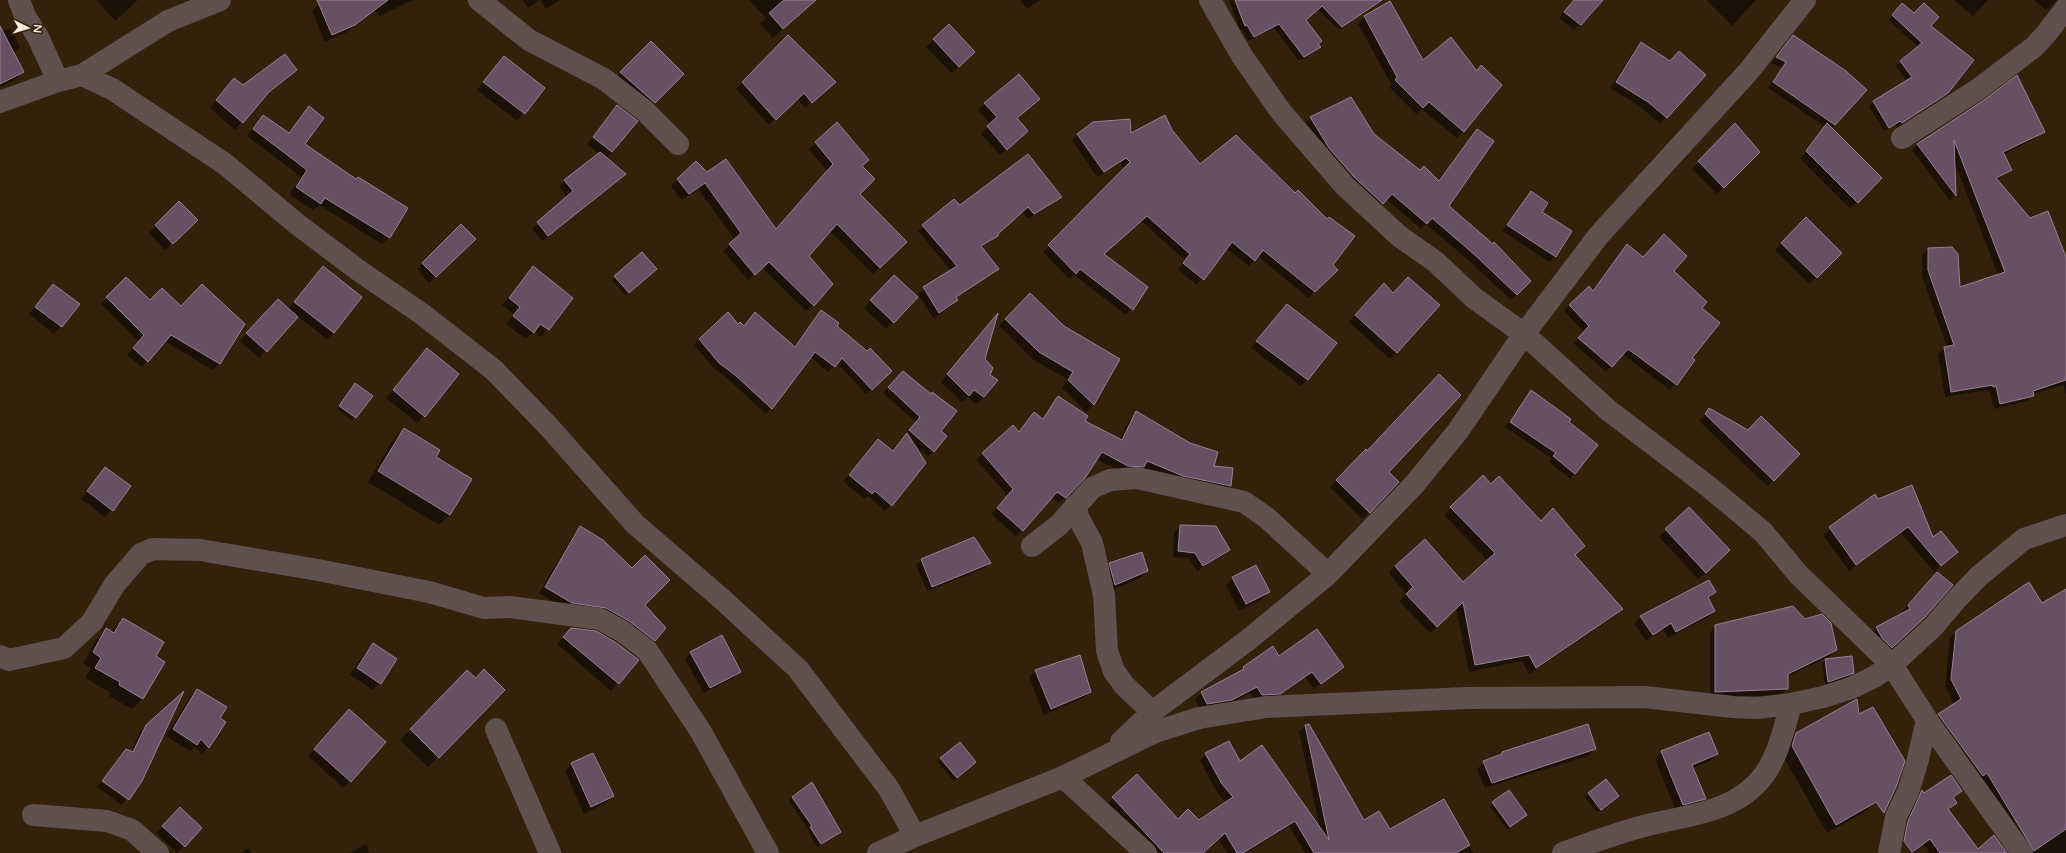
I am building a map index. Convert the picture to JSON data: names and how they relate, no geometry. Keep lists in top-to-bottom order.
{
  "north": "right"
}
